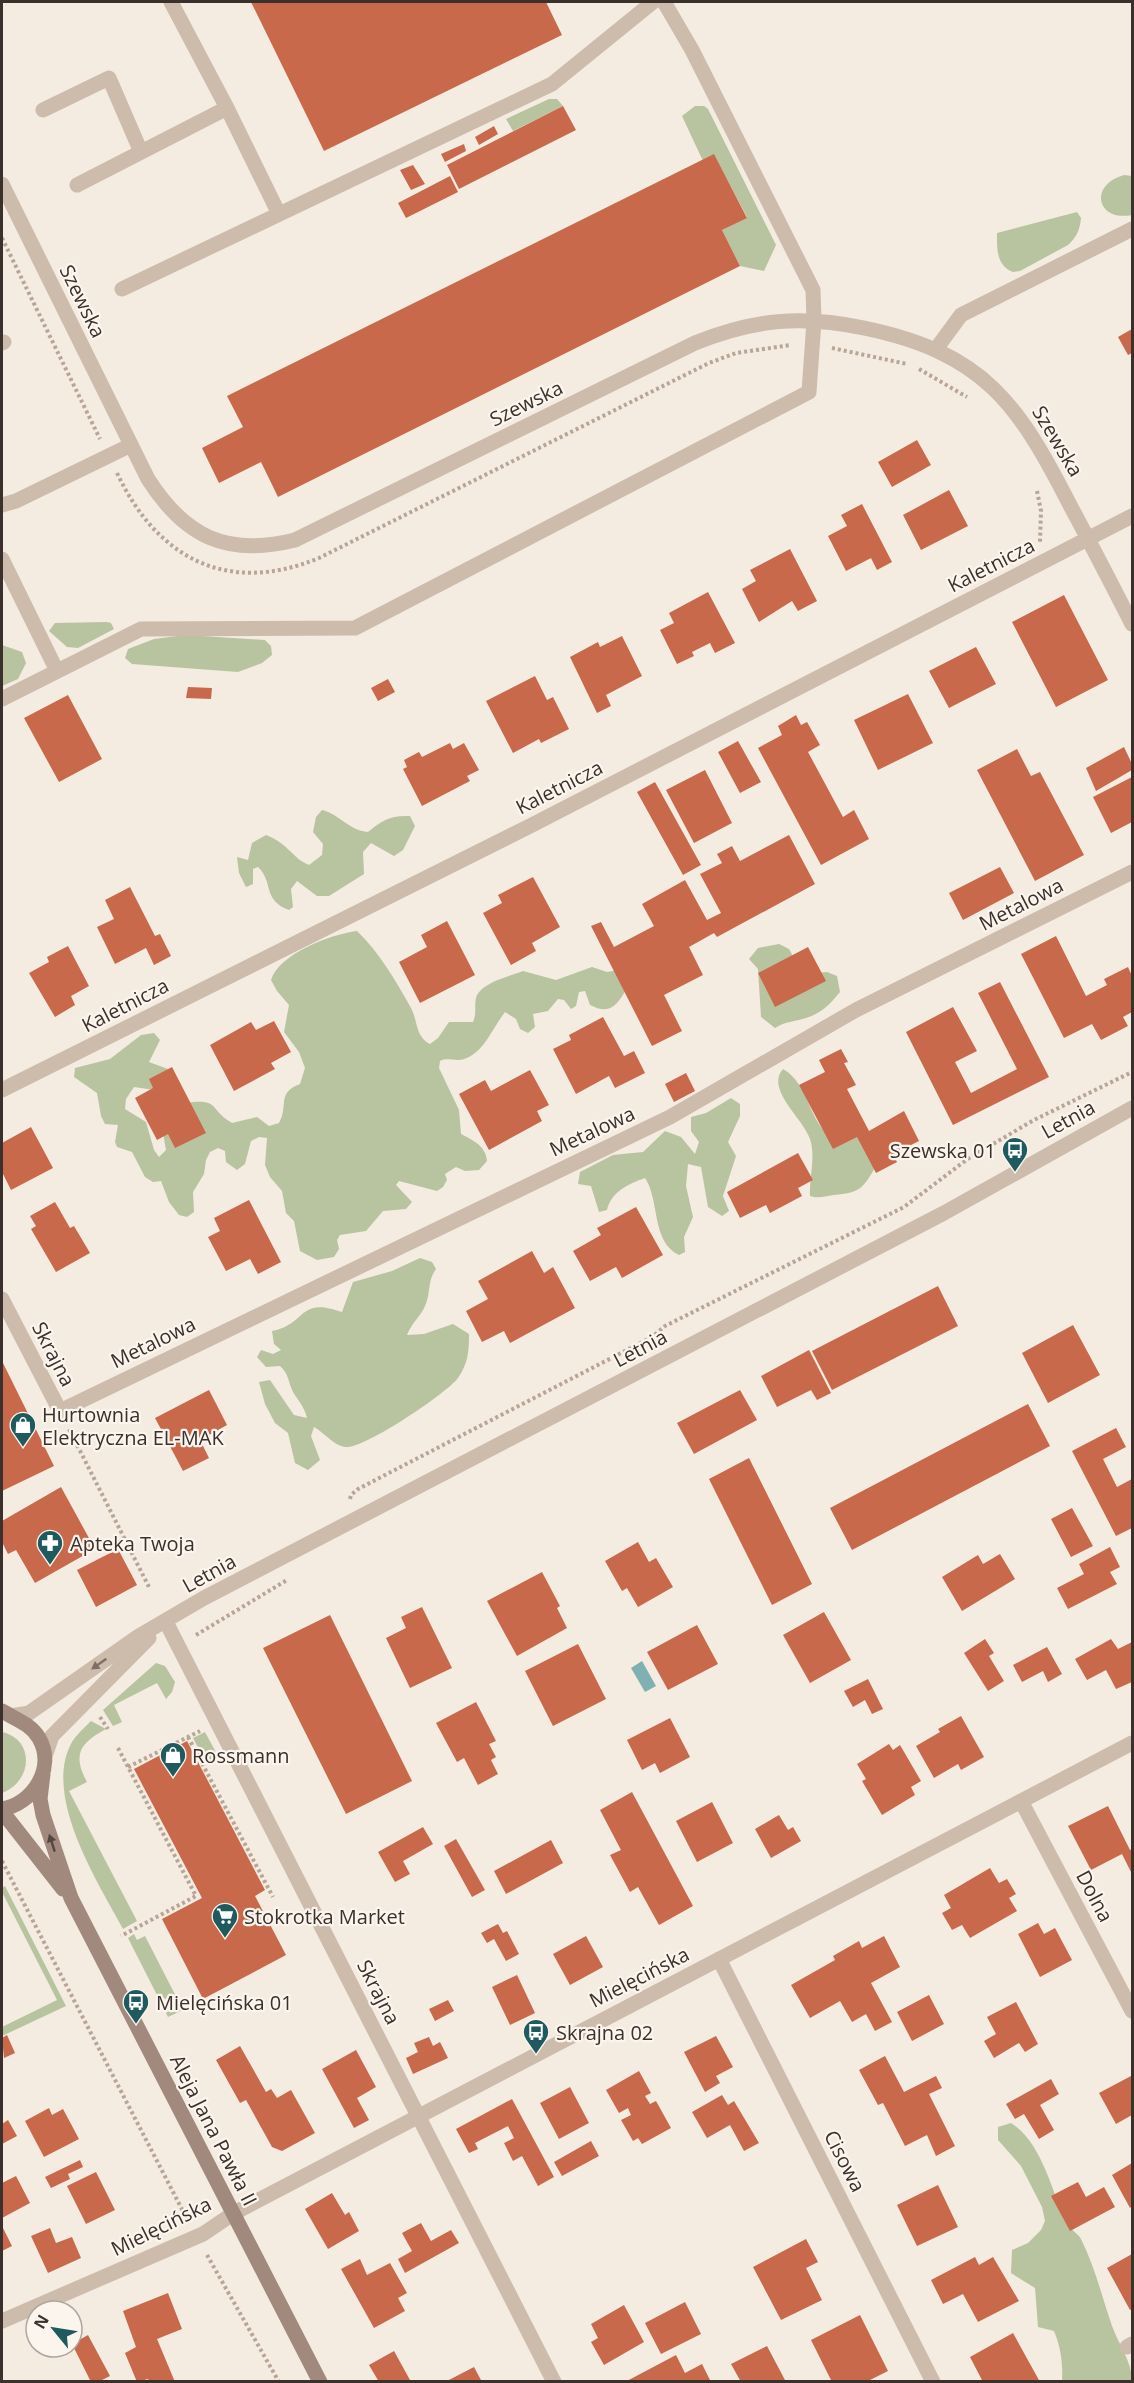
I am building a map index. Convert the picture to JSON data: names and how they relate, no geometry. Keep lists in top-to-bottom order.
{
  "streets": {
    "main road": ["Aleja Jana Pawła II"],
    "street": [
      "Szewska",
      "Kaletnicza",
      "Metalowa",
      "Letnia",
      "Skrajna",
      "Dolna",
      "Mielęcińska",
      "Cisowa"
    ]
  },
  "crossings": [
    ["Szewska", "Kaletnicza"],
    ["Metalowa", "Skrajna"],
    ["Letnia", "Skrajna"],
    ["Letnia", "Aleja Jana Pawła II"],
    ["Skrajna", "Mielęcińska"],
    ["Dolna", "Mielęcińska"],
    ["Mielęcińska", "Aleja Jana Pawła II"],
    ["Mielęcińska", "Cisowa"]
  ],
  "places": {
    "bus stop": ["Szewska 01", "Mielęcińska 01", "Skrajna 02"],
    "shop": ["Hurtownia Elektryczna EL-MAK", "Rossmann"],
    "pharmacy": ["Apteka Twoja"],
    "supermarket": ["Stokrotka Market"]
  },
  "north": "top left"
}
